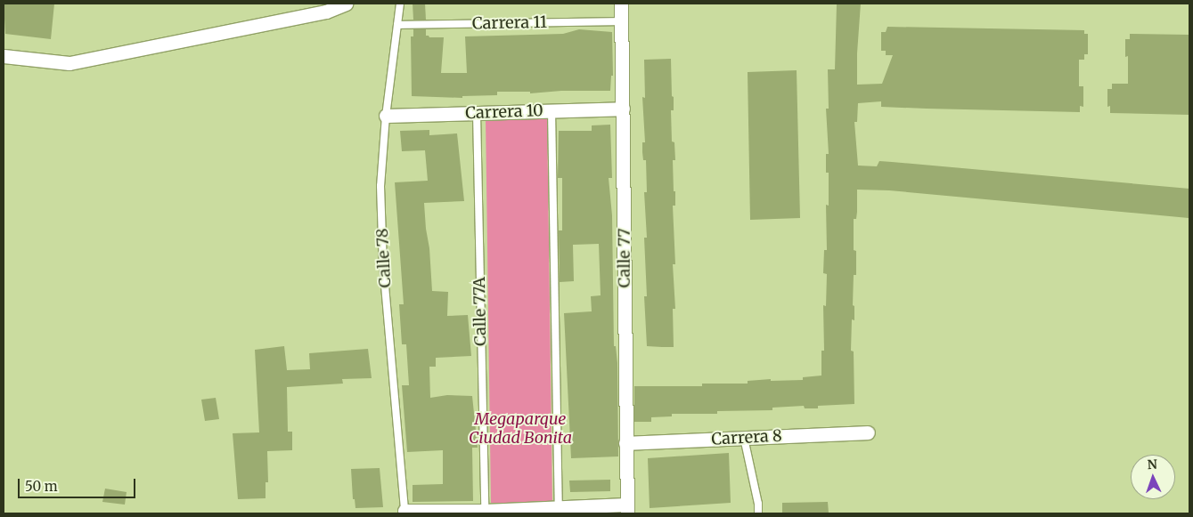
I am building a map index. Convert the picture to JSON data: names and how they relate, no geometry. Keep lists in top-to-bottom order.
{
  "streets": {
    "street": ["Carrera 10", "Calle 77", "Carrera 8"],
    "lane": ["Carrera 11", "Calle 78", "Calle 77A"]
  },
  "crossings": [
    ["Carrera 11", "Calle 78"],
    ["Carrera 11", "Calle 77"],
    ["Carrera 10", "Calle 78"],
    ["Carrera 10", "Calle 77"],
    ["Carrera 10", "Calle 77A"],
    ["Calle 77", "Carrera 8"]
  ],
  "parks": ["Megaparque Ciudad Bonita"],
  "scale_bar": "50 m",
  "north": "top"
}
